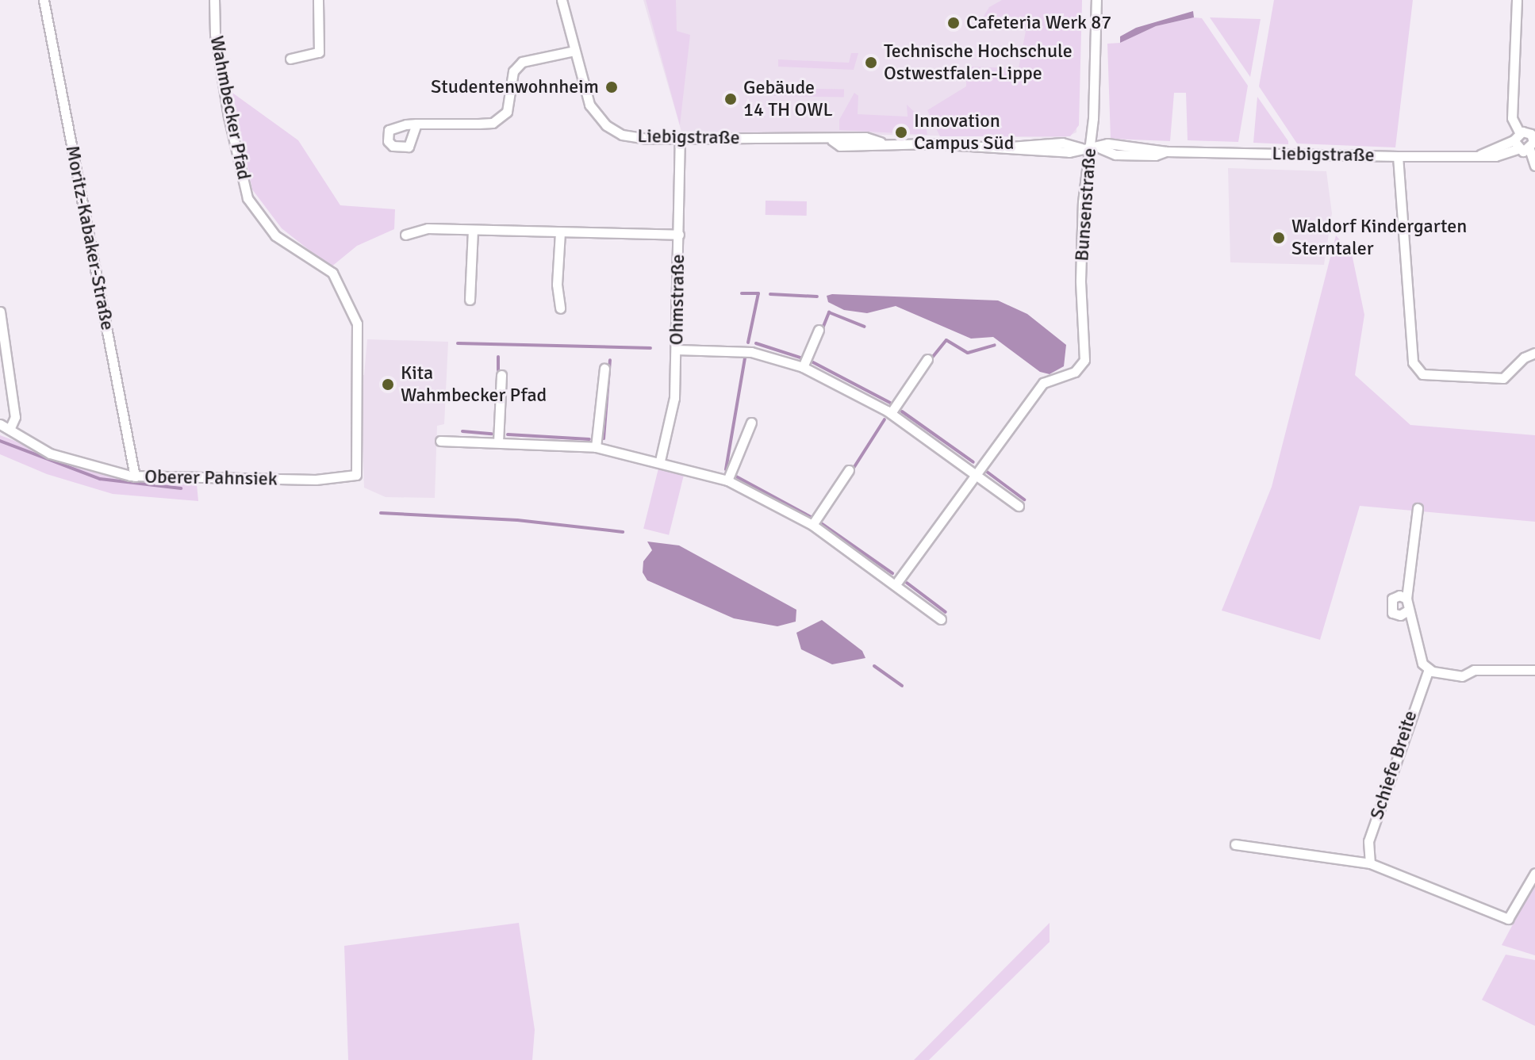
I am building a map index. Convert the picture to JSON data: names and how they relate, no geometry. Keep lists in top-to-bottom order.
{
  "streets": {
    "street": [
      "Wahmbecker Pfad",
      "Liebigstraße",
      "Bunsenstraße",
      "Moritz-Kabaker-Straße",
      "Ohmstraße",
      "Oberer Pahnsiek",
      "Schiefe Breite"
    ]
  },
  "crossings": [
    ["Wahmbecker Pfad", "Oberer Pahnsiek"],
    ["Liebigstraße", "Bunsenstraße"],
    ["Liebigstraße", "Ohmstraße"],
    ["Moritz-Kabaker-Straße", "Oberer Pahnsiek"]
  ],
  "places": [
    "Cafeteria Werk 87",
    "Technische Hochschule Ostwestfalen-Lippe",
    "Studentenwohnheim",
    "Gebäude 14 TH OWL",
    "Innovation Campus Süd",
    "Waldorf Kindergarten Sterntaler",
    "Kita Wahmbecker Pfad"
  ]
}
